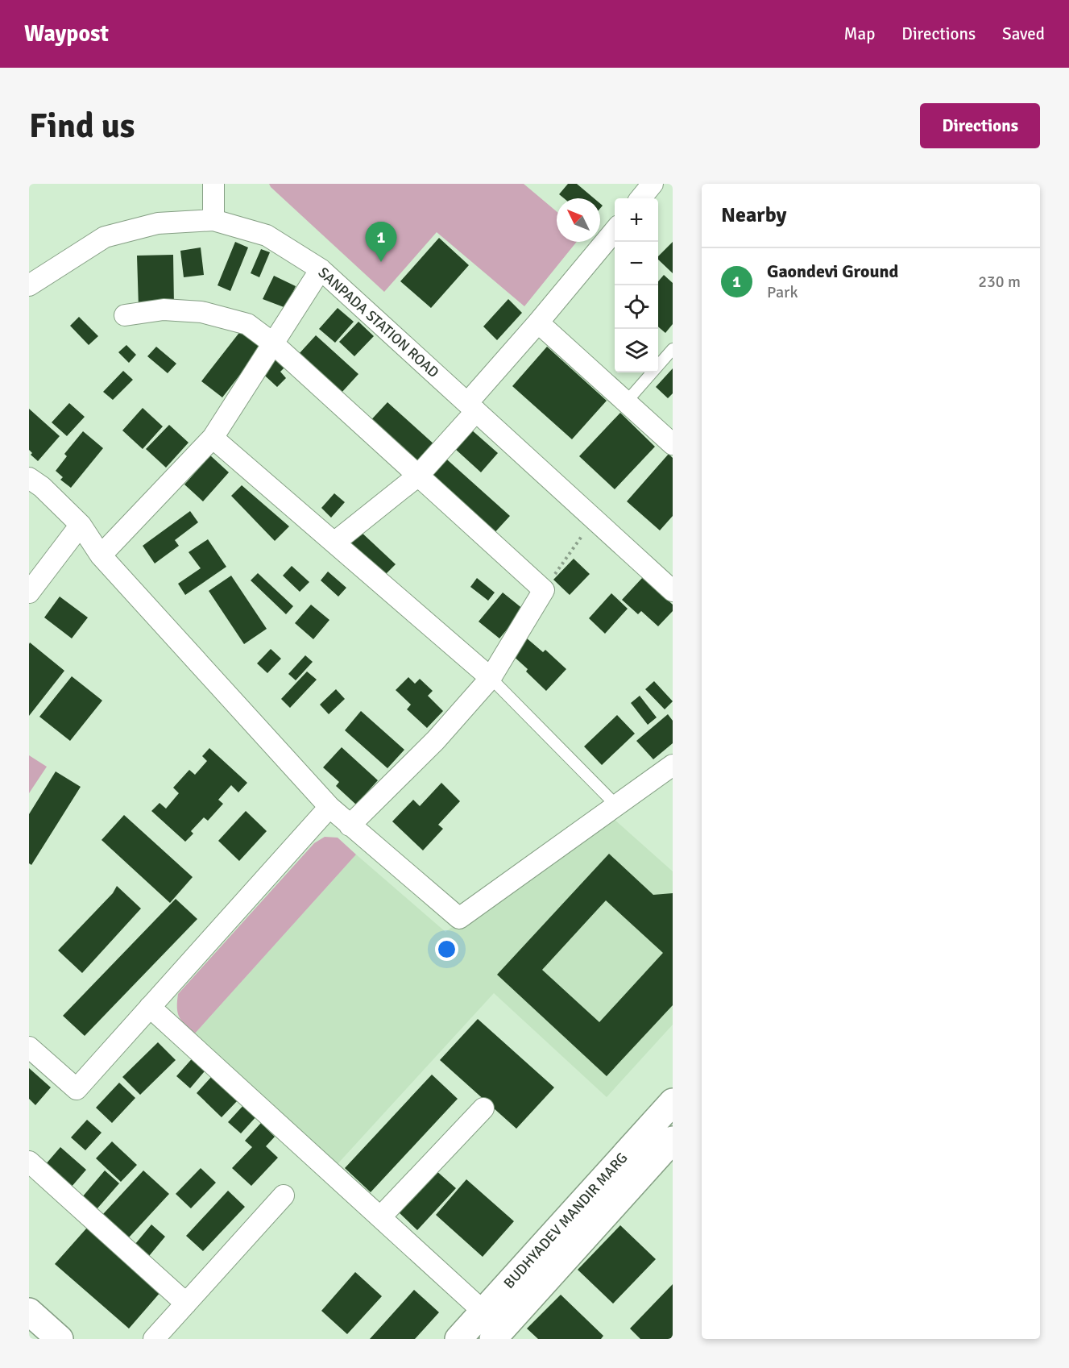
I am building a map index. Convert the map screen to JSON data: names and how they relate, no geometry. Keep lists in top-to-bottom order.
{
  "streets": {
    "main road": ["BUDHYADEV MANDIR MARG"],
    "street": ["SANPADA STATION ROAD"]
  },
  "north": "top left",
  "page": {
    "header": "Waypost",
    "nav": ["Map", "Directions", "Saved"],
    "buttons": "Directions",
    "title": "Find us",
    "heading": "Nearby",
    "map_buttons": ["+", "−"],
    "pins": "1",
    "list": [
      {
        "mark": "1",
        "name": "Gaondevi Ground",
        "note": "Park",
        "value": "230 m"
      }
    ]
  }
}
